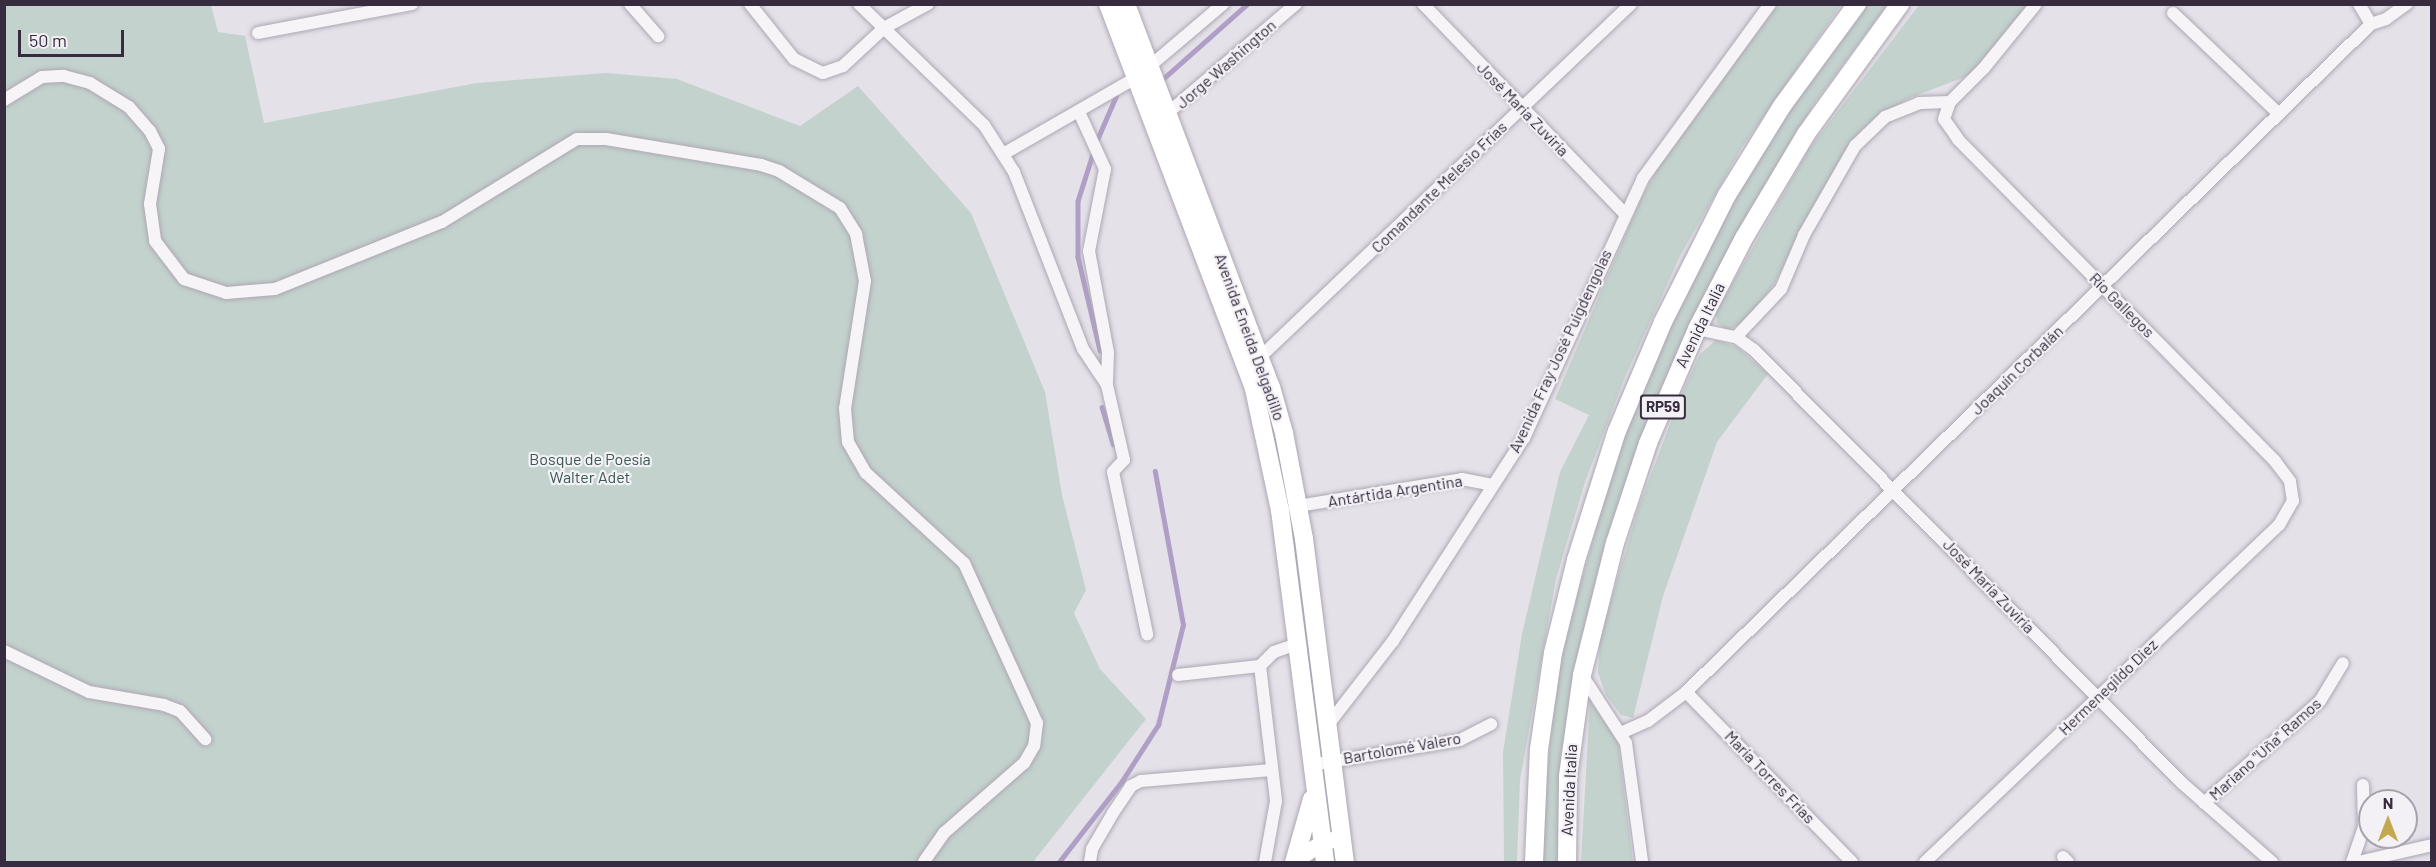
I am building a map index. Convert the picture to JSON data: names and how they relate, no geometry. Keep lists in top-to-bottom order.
{
  "streets": {
    "main road": ["Avenida Italia", "Avenida Eneida Delgadillo", "RP59"],
    "street": [
      "Jorge Washington",
      "José María Zuviría",
      "Comandante Melesio Frías",
      "Río Gallegos",
      "Avenida Fray José Puigdengolas",
      "Joaquín Corbalán",
      "Antártida Argentina",
      "Hermenegildo Diez",
      "Bartolomé Valero",
      "Mariano \"Uña\" Ramos",
      "María Torres Frías"
    ]
  },
  "crossings": [
    ["Jorge Washington", "Avenida Eneida Delgadillo"],
    ["José María Zuviría", "Comandante Melesio Frías"],
    ["José María Zuviría", "Avenida Fray José Puigdengolas"],
    ["José María Zuviría", "Joaquín Corbalán"],
    ["José María Zuviría", "Hermenegildo Diez"],
    ["José María Zuviría", "Mariano \"Uña\" Ramos"],
    ["Comandante Melesio Frías", "Avenida Eneida Delgadillo"],
    ["Río Gallegos", "Joaquín Corbalán"],
    ["Río Gallegos", "Hermenegildo Diez"],
    ["Avenida Eneida Delgadillo", "Avenida Fray José Puigdengolas"],
    ["Avenida Eneida Delgadillo", "Antártida Argentina"],
    ["Avenida Eneida Delgadillo", "Bartolomé Valero"],
    ["Avenida Fray José Puigdengolas", "Antártida Argentina"],
    ["Joaquín Corbalán", "María Torres Frías"]
  ],
  "parks": ["Bosque de Poesía Walter Adet"],
  "scale_bar": "50 m",
  "north": "top"
}
